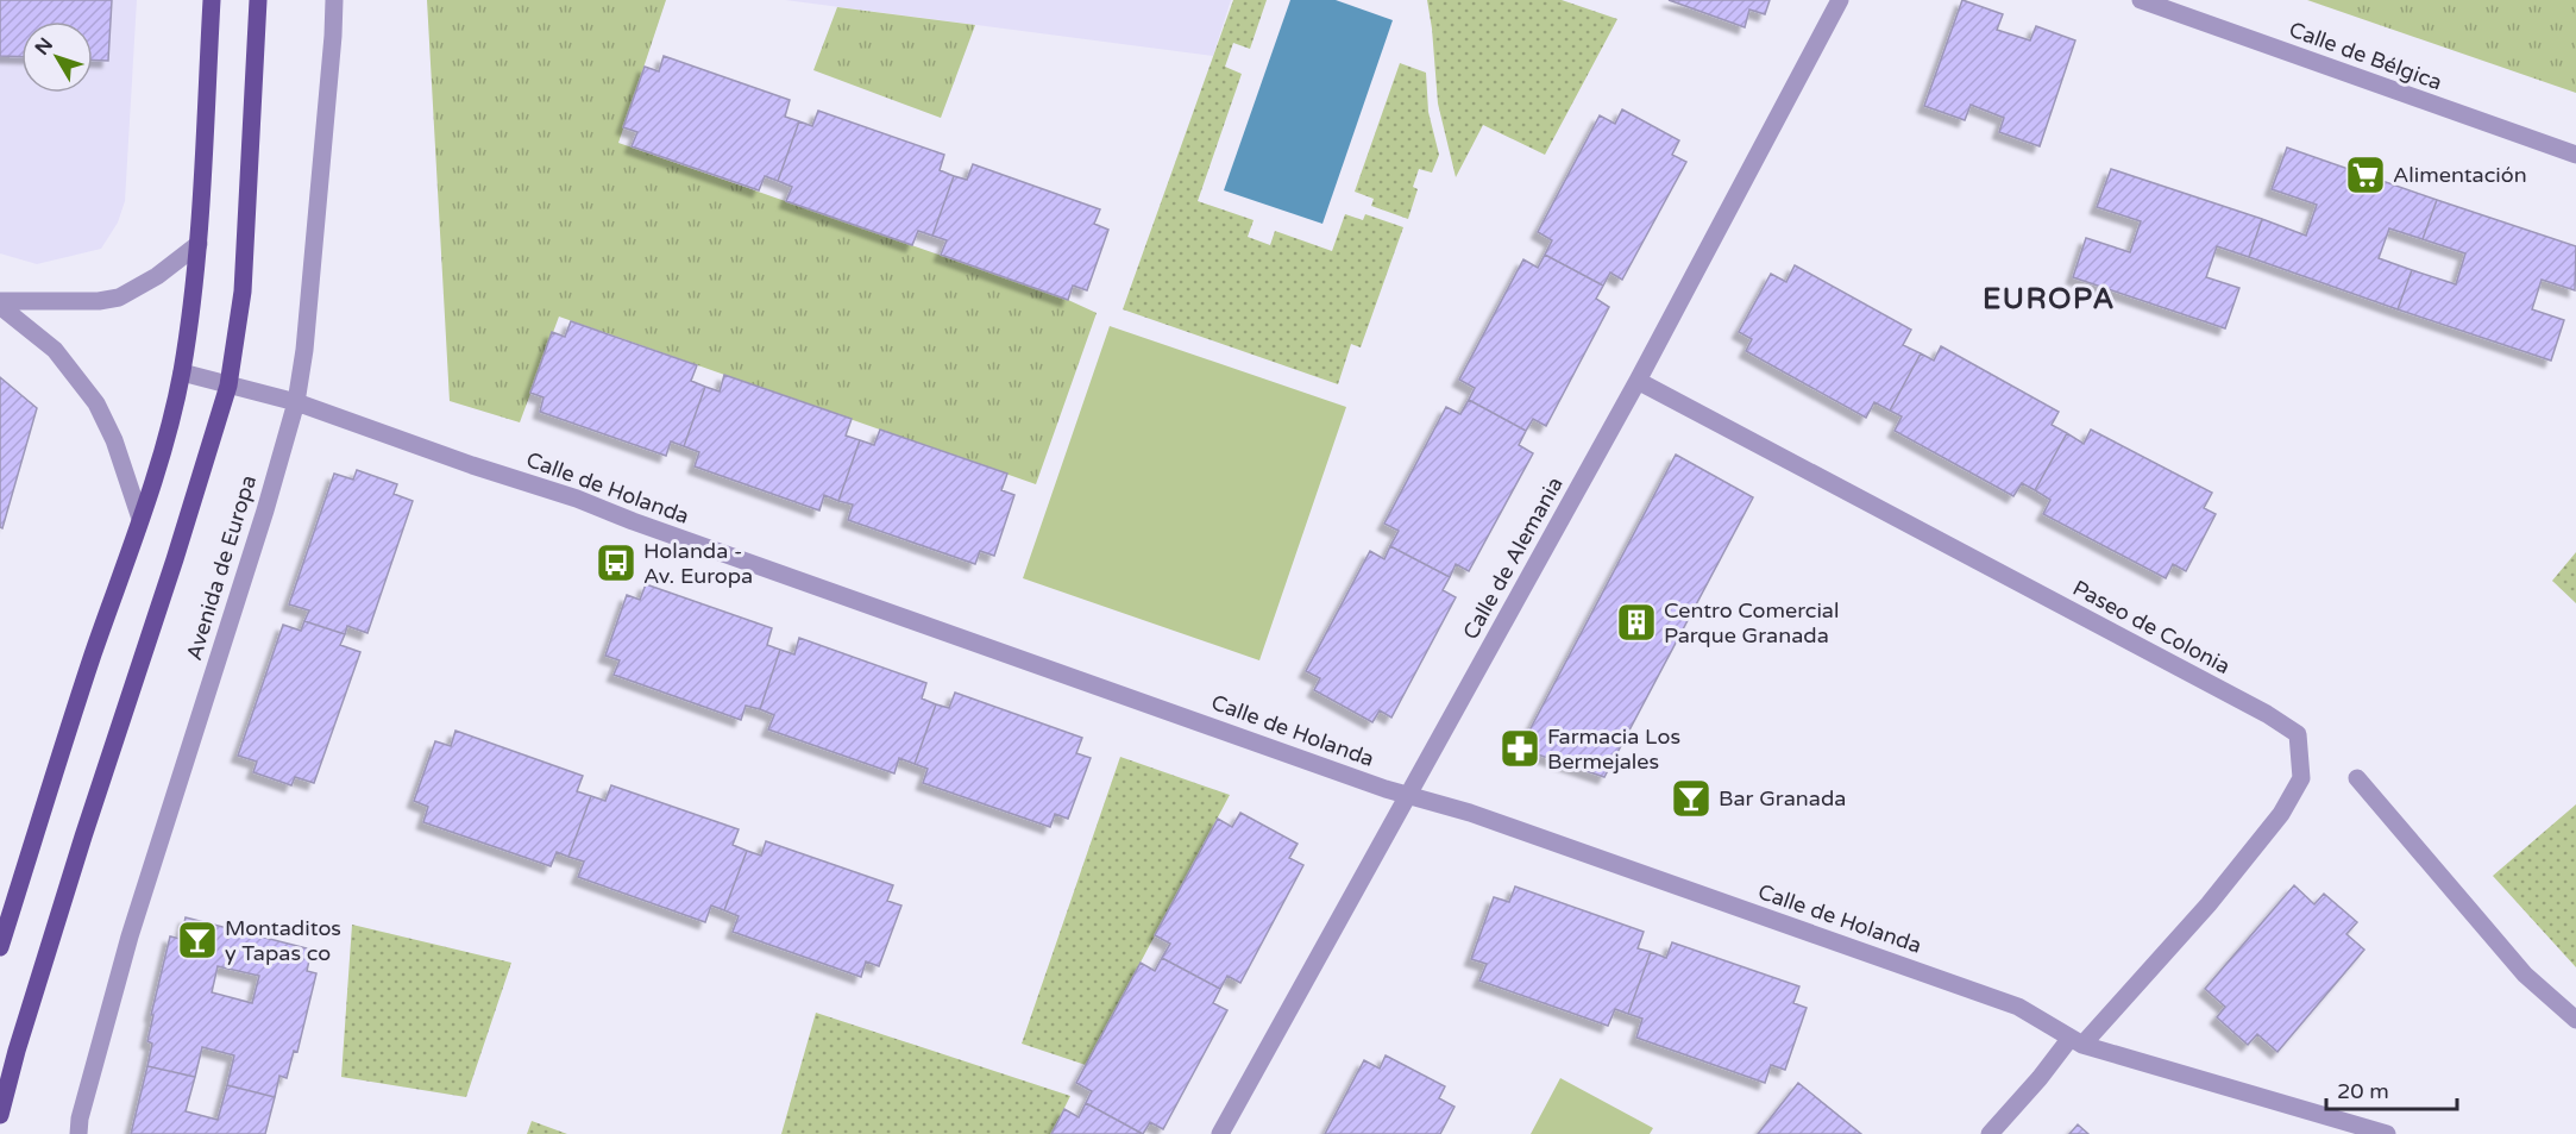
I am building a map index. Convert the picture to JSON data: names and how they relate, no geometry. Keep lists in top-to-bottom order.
{
  "streets": {
    "street": [
      "Calle de Bélgica",
      "Calle de Holanda",
      "Calle de Alemania",
      "Avenida de Europa",
      "Paseo de Colonia"
    ]
  },
  "crossings": [
    ["Calle de Holanda", "Calle de Alemania"],
    ["Calle de Holanda", "Avenida de Europa"],
    ["Calle de Holanda", "Paseo de Colonia"],
    ["Calle de Alemania", "Paseo de Colonia"]
  ],
  "districts": ["EUROPA"],
  "places": {
    "supermarket": ["Alimentación"],
    "bus stop": ["Holanda - Av. Europa"],
    "building": ["Centro Comercial Parque Granada"],
    "pharmacy": ["Farmacia Los Bermejales"],
    "bar": ["Bar Granada", "Montaditos y Tapas co"]
  },
  "scale_bar": "20 m",
  "north": "top left"
}
